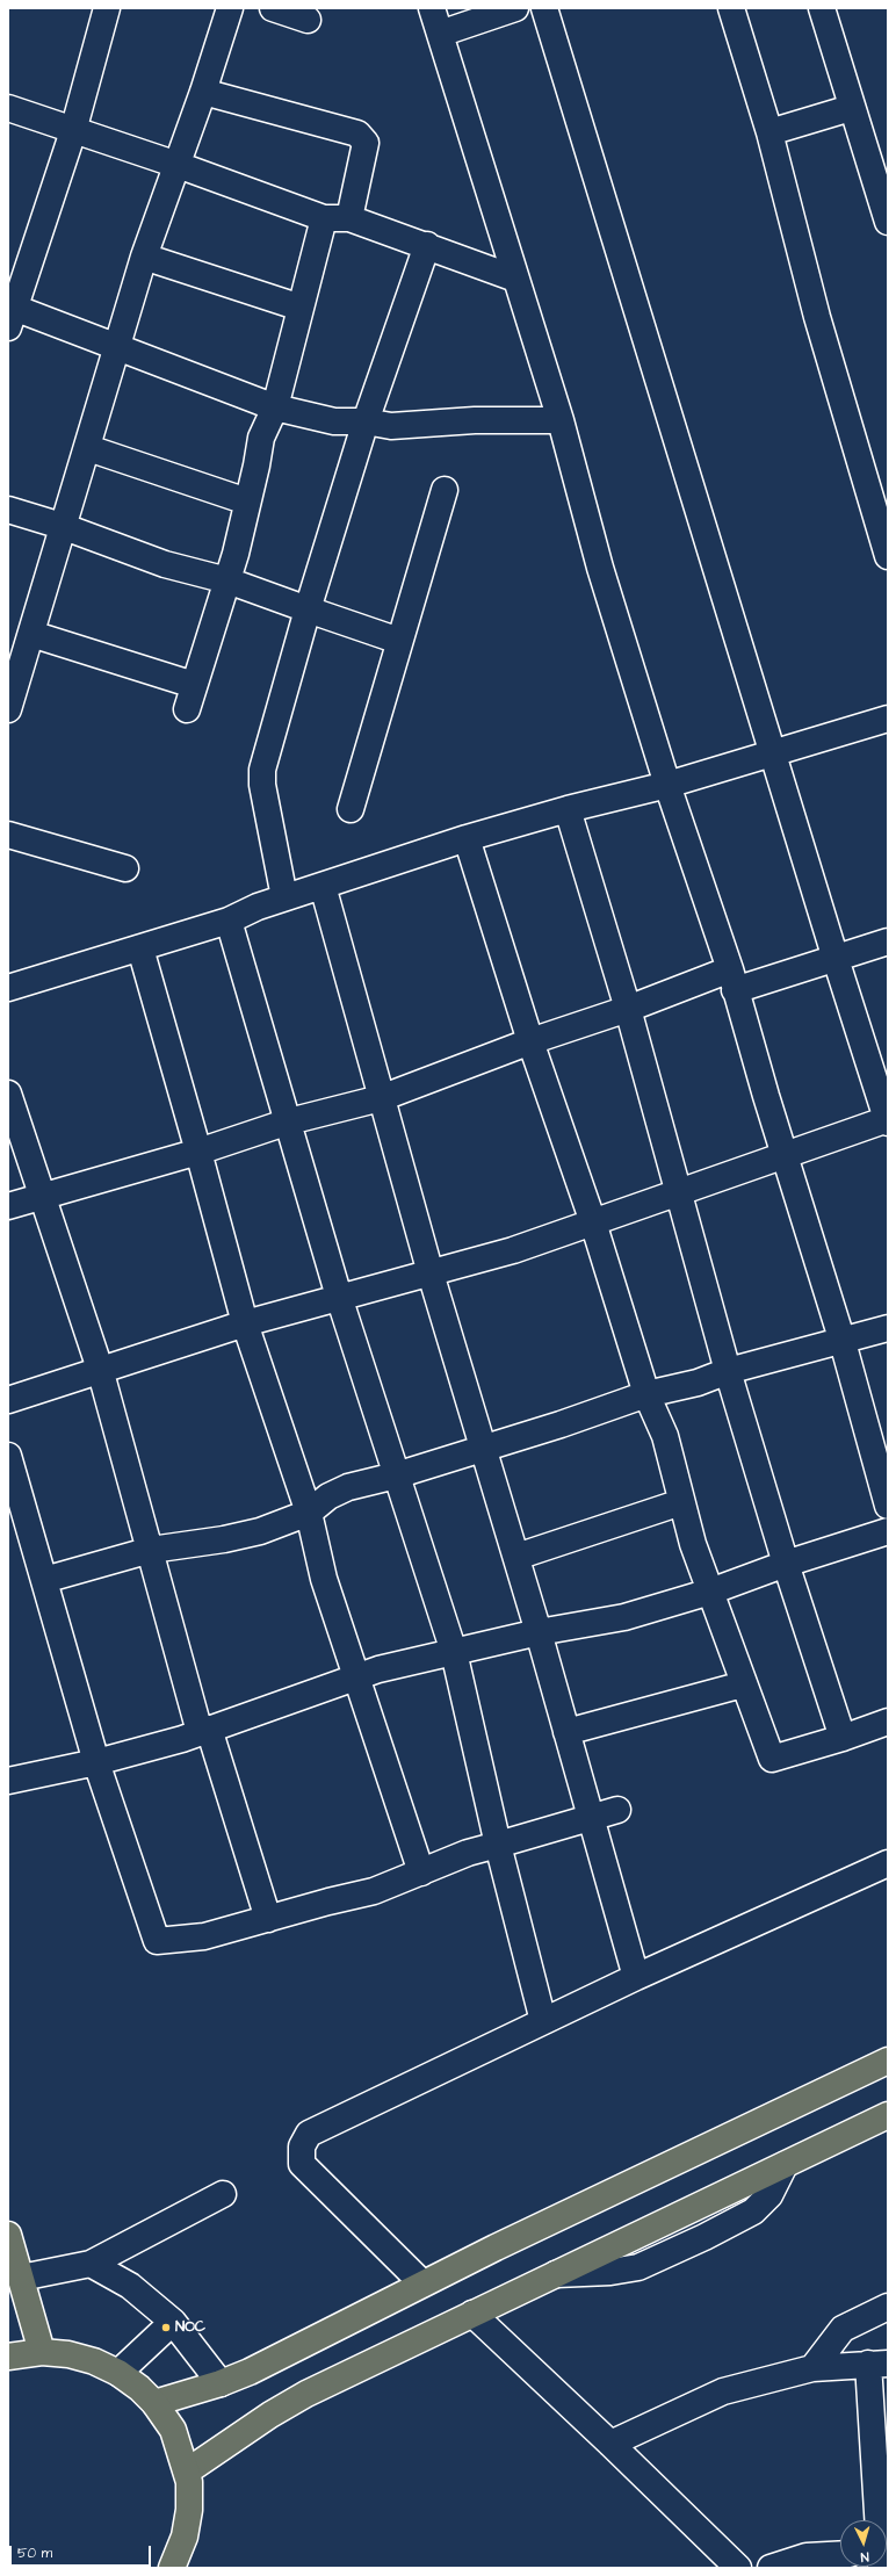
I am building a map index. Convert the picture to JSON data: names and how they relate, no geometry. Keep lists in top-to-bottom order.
{
  "places": ["NOC"],
  "scale_bar": "50 m",
  "north": "bottom"
}
